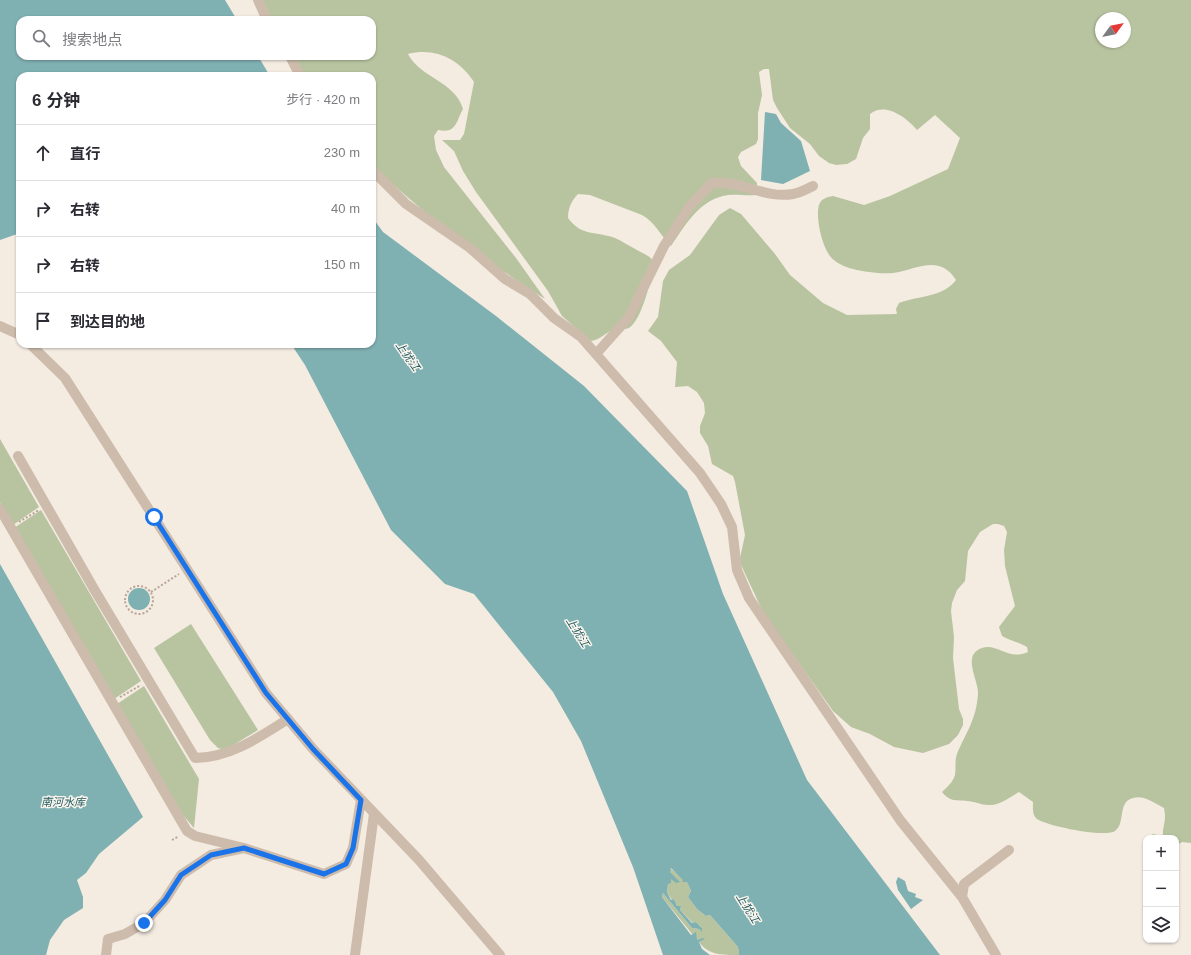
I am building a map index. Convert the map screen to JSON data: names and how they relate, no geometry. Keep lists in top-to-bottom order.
{
  "water": ["上犹江", "南河水库"],
  "north": "top right",
  "page": {
    "search": "搜索地点",
    "heading": ["6 分钟", "步行 · 420 m"],
    "list": [
      ["直行", "230 m"],
      ["右转", "40 m"],
      ["右转", "150 m"],
      "到达目的地"
    ],
    "map_buttons": ["+", "−"]
  }
}
